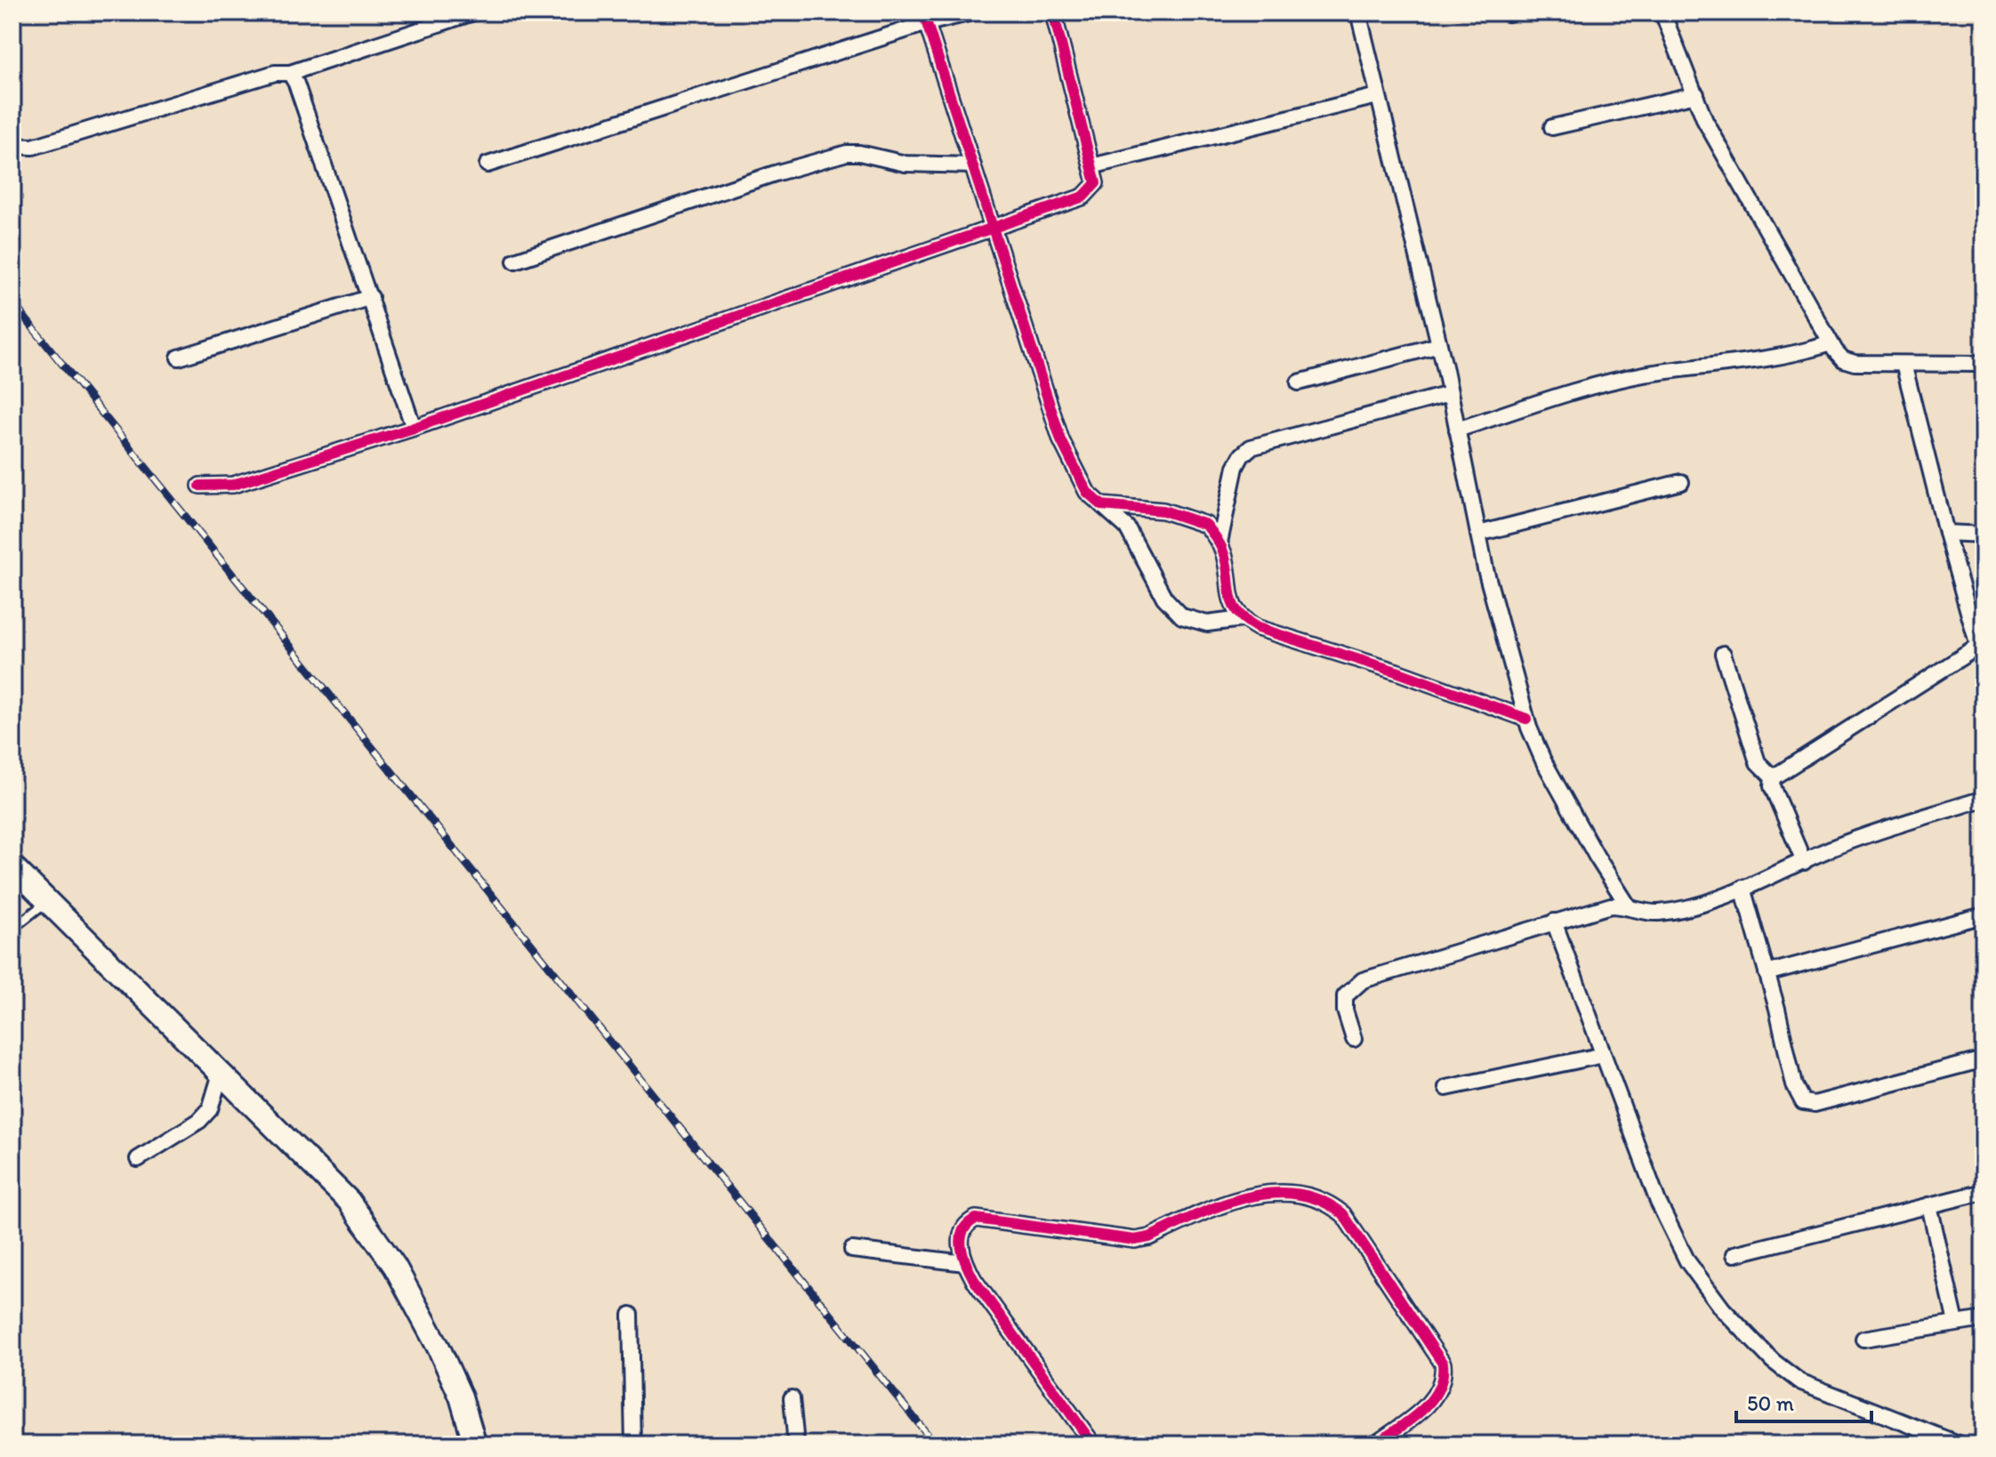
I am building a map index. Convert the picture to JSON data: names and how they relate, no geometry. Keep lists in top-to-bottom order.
{
  "scale_bar": "50 m"
}
